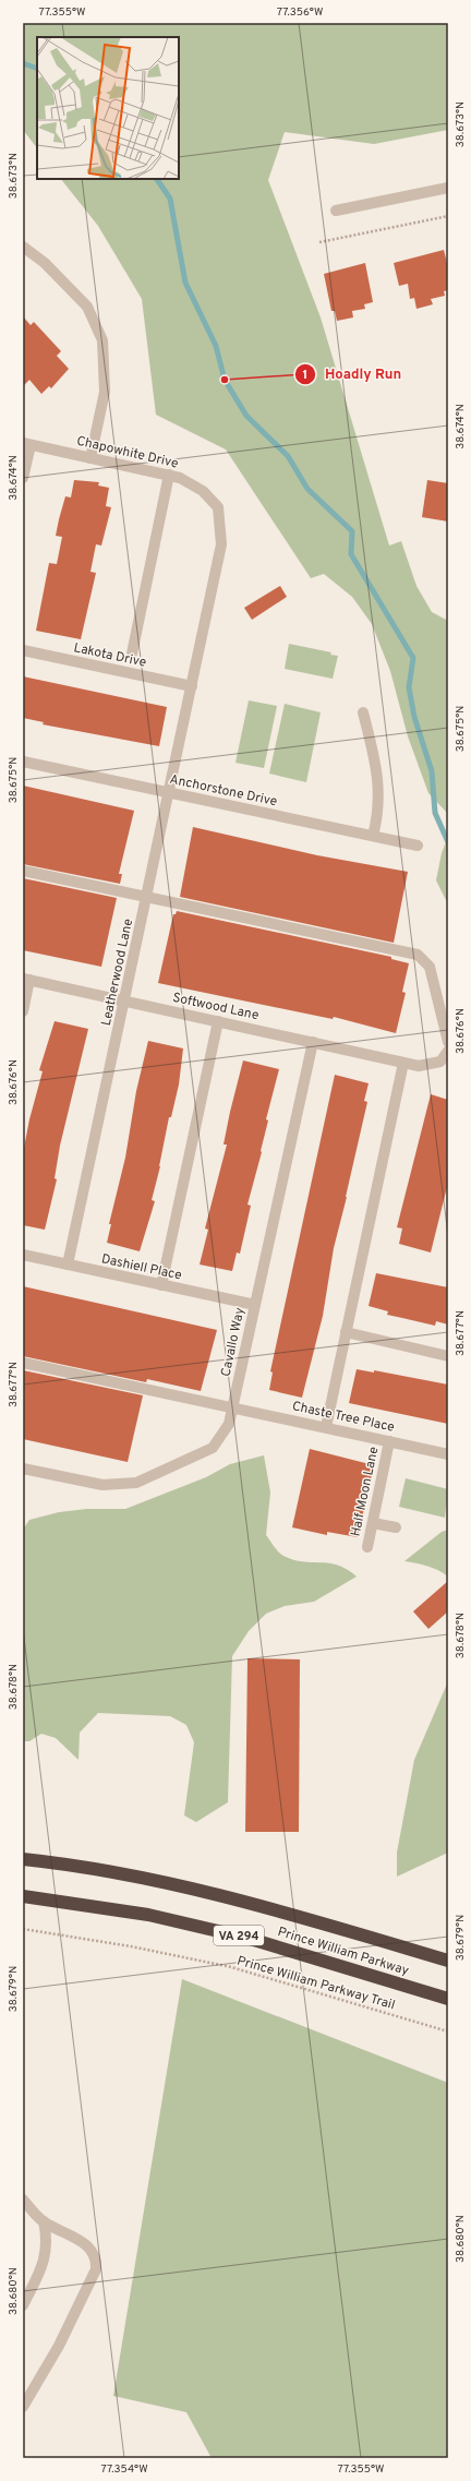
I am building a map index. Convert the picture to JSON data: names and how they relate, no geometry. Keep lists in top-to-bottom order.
{
  "streets": {
    "highway": ["VA 294", "Prince William Parkway"],
    "street": [
      "Chapowhite Drive",
      "Lakota Drive",
      "Anchorstone Drive",
      "Leatherwood Lane",
      "Softwood Lane",
      "Dashiell Place",
      "Cavallo Way",
      "Chaste Tree Place",
      "Half Moon Lane"
    ],
    "path": ["Prince William Parkway Trail"]
  },
  "crossings": [
    ["Chapowhite Drive", "Lakota Drive"],
    ["Chapowhite Drive", "Leatherwood Lane"],
    ["Lakota Drive", "Leatherwood Lane"],
    ["Anchorstone Drive", "Leatherwood Lane"],
    ["Leatherwood Lane", "Softwood Lane"],
    ["Leatherwood Lane", "Dashiell Place"],
    ["Softwood Lane", "Cavallo Way"],
    ["Dashiell Place", "Cavallo Way"],
    ["Cavallo Way", "Chaste Tree Place"],
    ["Chaste Tree Place", "Half Moon Lane"]
  ],
  "places": ["Hoadly Run"],
  "coordinates": [
    "77.355°W",
    "77.356°W",
    "38.673°N",
    "38.674°N",
    "38.675°N",
    "38.676°N",
    "38.677°N",
    "38.678°N",
    "38.679°N",
    "38.680°N",
    "77.354°W"
  ]
}
